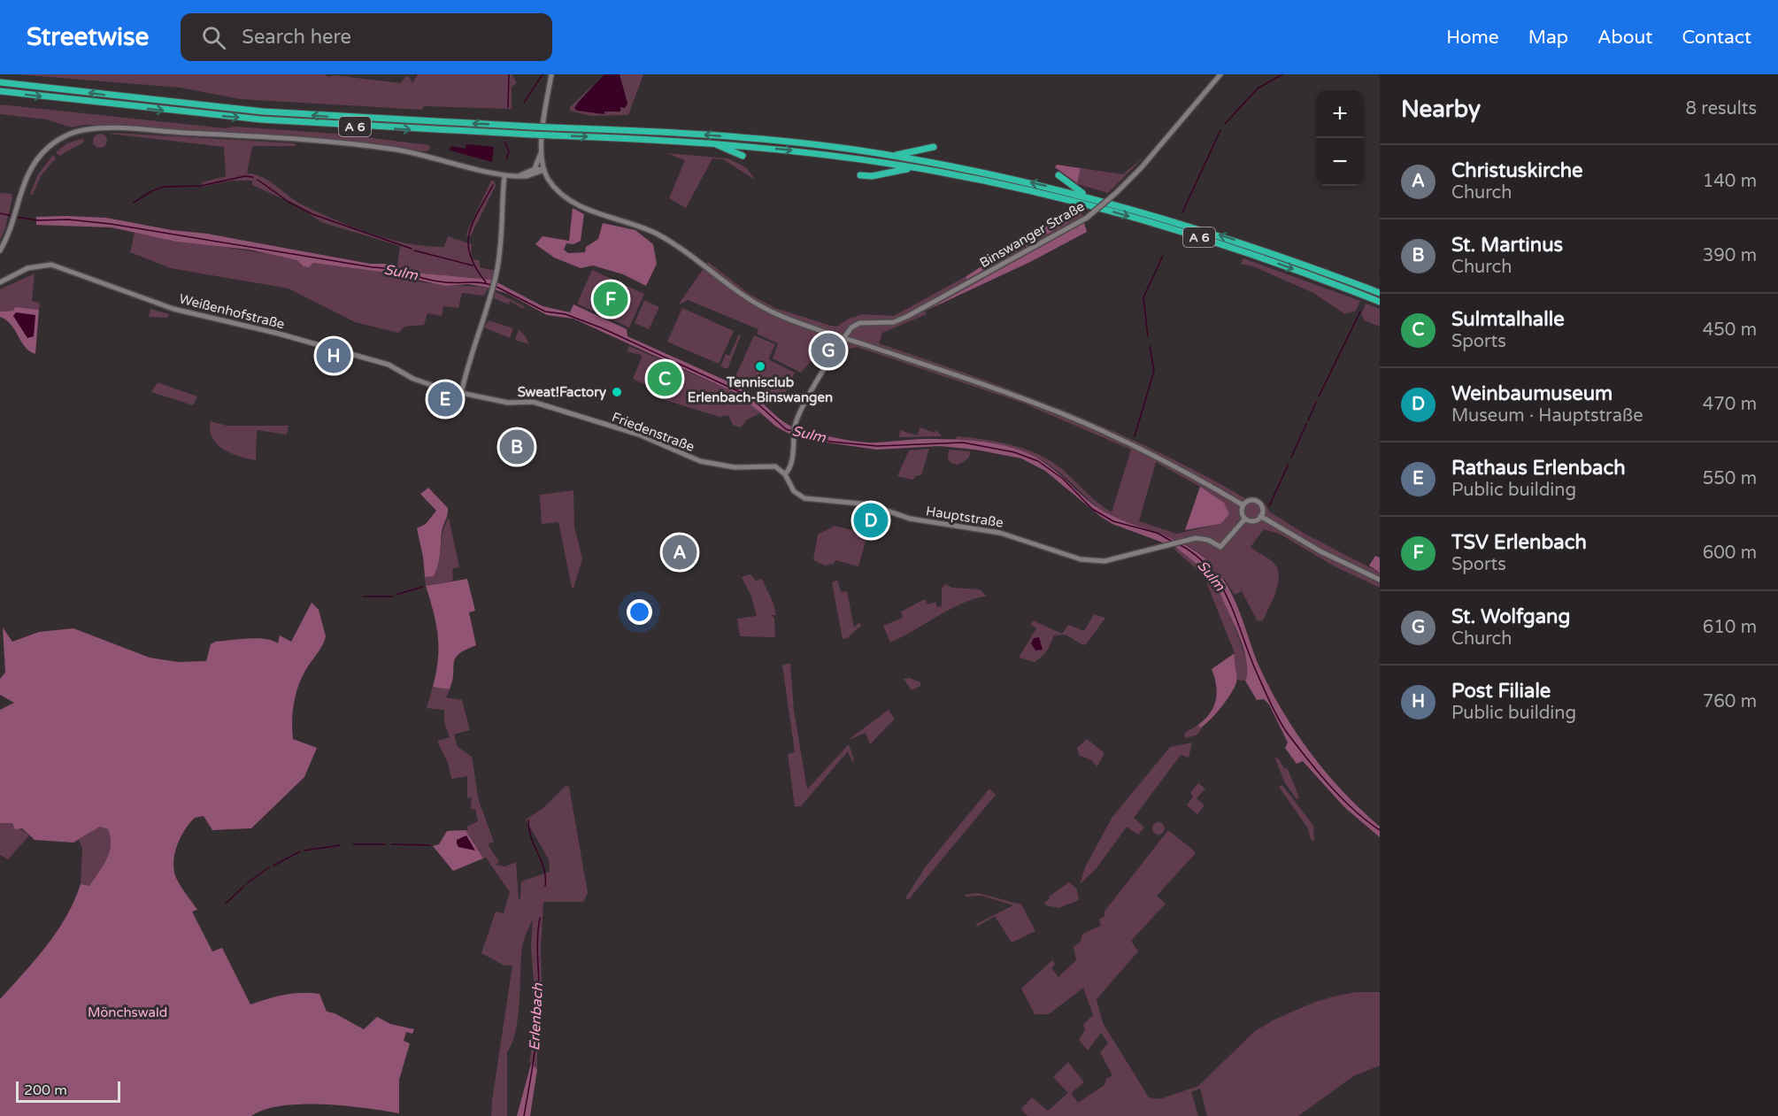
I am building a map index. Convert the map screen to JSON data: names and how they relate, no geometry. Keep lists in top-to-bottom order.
{
  "streets": {
    "highway": ["A 6"],
    "street": [
      "Binswanger Straße",
      "Weißenhofstraße",
      "Friedenstraße",
      "Hauptstraße"
    ]
  },
  "crossings": [
    ["Weißenhofstraße", "Friedenstraße"],
    ["Friedenstraße", "Hauptstraße"]
  ],
  "water": ["Sulm", "Erlenbach"],
  "parks": ["Mönchswald"],
  "places": ["Tennisclub Erlenbach-Binswangen", "Sweat!Factory"],
  "scale_bar": "200 m",
  "page": {
    "header": "Streetwise",
    "search": "Search here",
    "nav": [
      "Home",
      "Map",
      "About",
      "Contact"
    ],
    "heading": ["Nearby", "8 results"],
    "map_buttons": ["+", "−"],
    "list": [
      {
        "mark": "A",
        "name": "Christuskirche",
        "note": "Church",
        "value": "140 m"
      },
      {
        "mark": "B",
        "name": "St. Martinus",
        "note": "Church",
        "value": "390 m"
      },
      {
        "mark": "C",
        "name": "Sulmtalhalle",
        "note": "Sports",
        "value": "450 m"
      },
      {
        "mark": "D",
        "name": "Weinbaumuseum",
        "note": "Museum · Hauptstraße",
        "value": "470 m"
      },
      {
        "mark": "E",
        "name": "Rathaus Erlenbach",
        "note": "Public building",
        "value": "550 m"
      },
      {
        "mark": "F",
        "name": "TSV Erlenbach",
        "note": "Sports",
        "value": "600 m"
      },
      {
        "mark": "G",
        "name": "St. Wolfgang",
        "note": "Church",
        "value": "610 m"
      },
      {
        "mark": "H",
        "name": "Post Filiale",
        "note": "Public building",
        "value": "760 m"
      }
    ],
    "pins": [
      "F",
      "G",
      "H",
      "C",
      "E",
      "B",
      "D",
      "A"
    ],
    "scale": "200 m"
  }
}
